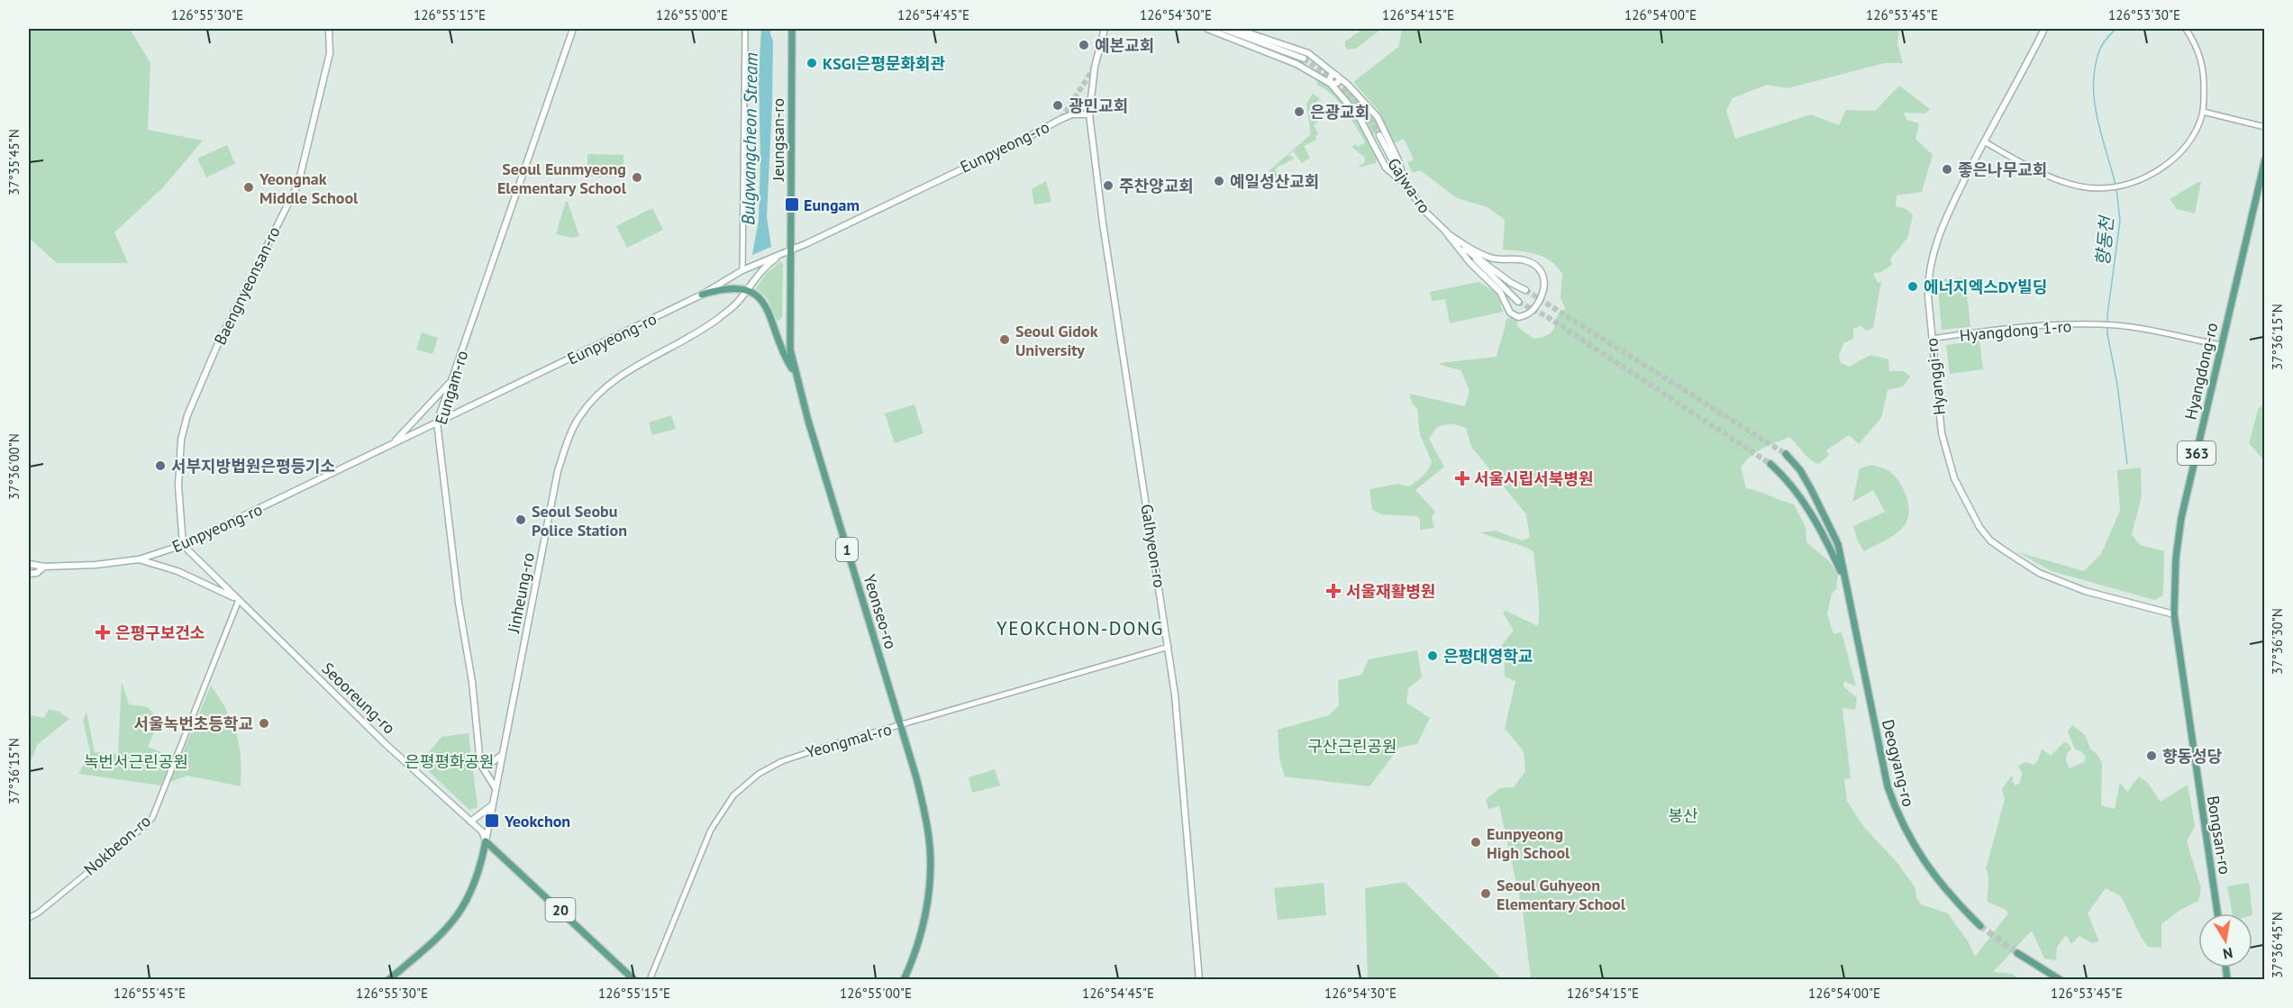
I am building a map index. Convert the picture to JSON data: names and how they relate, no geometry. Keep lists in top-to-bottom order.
{
  "streets": {
    "main road": [
      "Jeungsan-ro",
      "Eunpyeong-ro",
      "Gajwa-ro",
      "Baengnyeonsan-ro",
      "Hyangdong-ro",
      "Hyanggi-ro",
      "Eungam-ro",
      "363",
      "Galhyeon-ro",
      "1",
      "Jinheung-ro",
      "Yeonseo-ro",
      "Seooreung-ro",
      "Deogyang-ro",
      "Bongsan-ro",
      "20"
    ],
    "street": ["Hyangdong 1-ro", "Yeongmal-ro", "Nokbeon-ro"]
  },
  "crossings": [
    ["Jeungsan-ro", "Eunpyeong-ro"],
    ["Jeungsan-ro", "Jinheung-ro"],
    ["Jeungsan-ro", "Yeonseo-ro"],
    ["Eunpyeong-ro", "Baengnyeonsan-ro"],
    ["Eunpyeong-ro", "Eungam-ro"],
    ["Eunpyeong-ro", "Galhyeon-ro"],
    ["Eunpyeong-ro", "Jinheung-ro"],
    ["Eunpyeong-ro", "Yeonseo-ro"],
    ["Eunpyeong-ro", "Seooreung-ro"],
    ["Baengnyeonsan-ro", "Seooreung-ro"],
    ["Hyangdong 1-ro", "Hyangdong-ro"],
    ["Hyangdong 1-ro", "Hyanggi-ro"],
    ["Hyangdong-ro", "Hyanggi-ro"],
    ["Hyangdong-ro", "Bongsan-ro"],
    ["Eungam-ro", "Jinheung-ro"],
    ["Galhyeon-ro", "Yeongmal-ro"],
    ["Jinheung-ro", "Yeonseo-ro"],
    ["Jinheung-ro", "Seooreung-ro"],
    ["Yeonseo-ro", "Yeongmal-ro"],
    ["Seooreung-ro", "Nokbeon-ro"]
  ],
  "districts": ["YEOKCHON-DONG"],
  "water": ["Bulgwangcheon Stream", "향동천"],
  "parks": [
    "구산근린공원",
    "녹번서근린공원",
    "은평평화공원",
    "봉산"
  ],
  "places": {
    "other": [
      "예본교회",
      "KSGI은평문화회관",
      "광민교회",
      "은광교회",
      "좋은나무교회",
      "Seoul Eunmyeong Elementary School",
      "예일성산교회",
      "주찬양교회",
      "Yeongnak Middle School",
      "에너지엑스DY빌딩",
      "Seoul Gidok University",
      "서부지방법원은평등기소",
      "Seoul Seobu Police Station",
      "은평대영학교",
      "서울녹번초등학교",
      "향동성당",
      "Eunpyeong High School",
      "Seoul Guhyeon Elementary School"
    ],
    "transit": ["Eungam", "Yeokchon"],
    "health": ["서울시립서북병원", "서울재활병원", "은평구보건소"]
  },
  "north": "bottom",
  "coordinates": [
    "126°55'30\"E",
    "126°55'15\"E",
    "126°55'00\"E",
    "126°54'45\"E",
    "126°54'30\"E",
    "126°54'15\"E",
    "126°54'00\"E",
    "126°53'45\"E",
    "126°53'30\"E",
    "37°35'45\"N",
    "37°36'15\"N",
    "37°36'00\"N",
    "37°36'30\"N",
    "37°36'45\"N",
    "126°55'45\"E"
  ]
}
